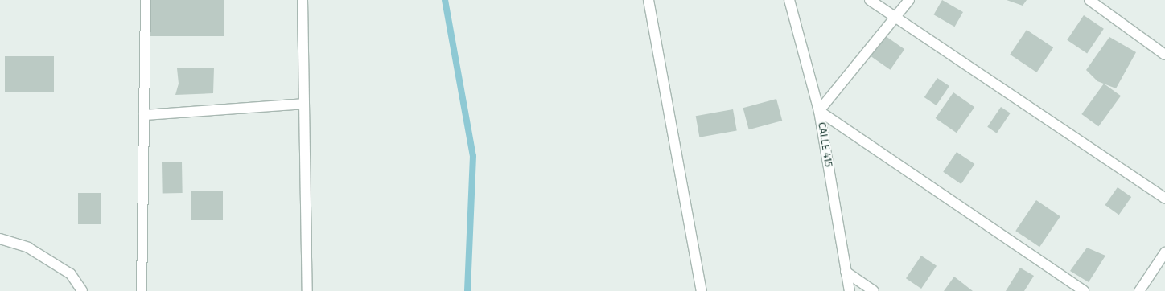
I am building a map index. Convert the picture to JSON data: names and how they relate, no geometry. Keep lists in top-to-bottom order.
{
  "streets": {
    "street": ["CALLE 415"]
  }
}
